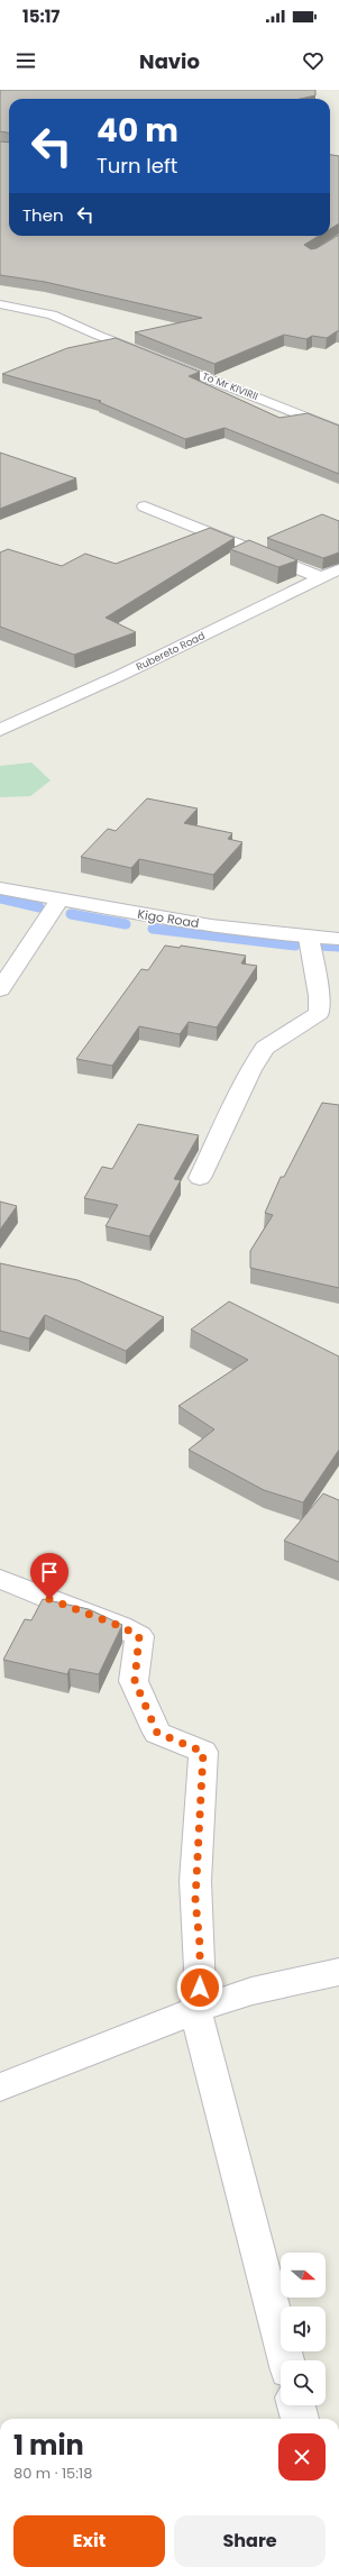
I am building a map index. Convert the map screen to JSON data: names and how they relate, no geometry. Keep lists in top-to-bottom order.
{
  "streets": {
    "street": ["To Mr KIVIRII", "Rubereto Road", "Kigo Road"]
  },
  "north": "right",
  "page": {
    "status": "15:17",
    "header": "Navio",
    "turn": ["40 m", "Turn left"],
    "then": "Then",
    "heading": ["1 min", "80 m · 15:18"],
    "buttons": ["Exit", "Share"]
  }
}
